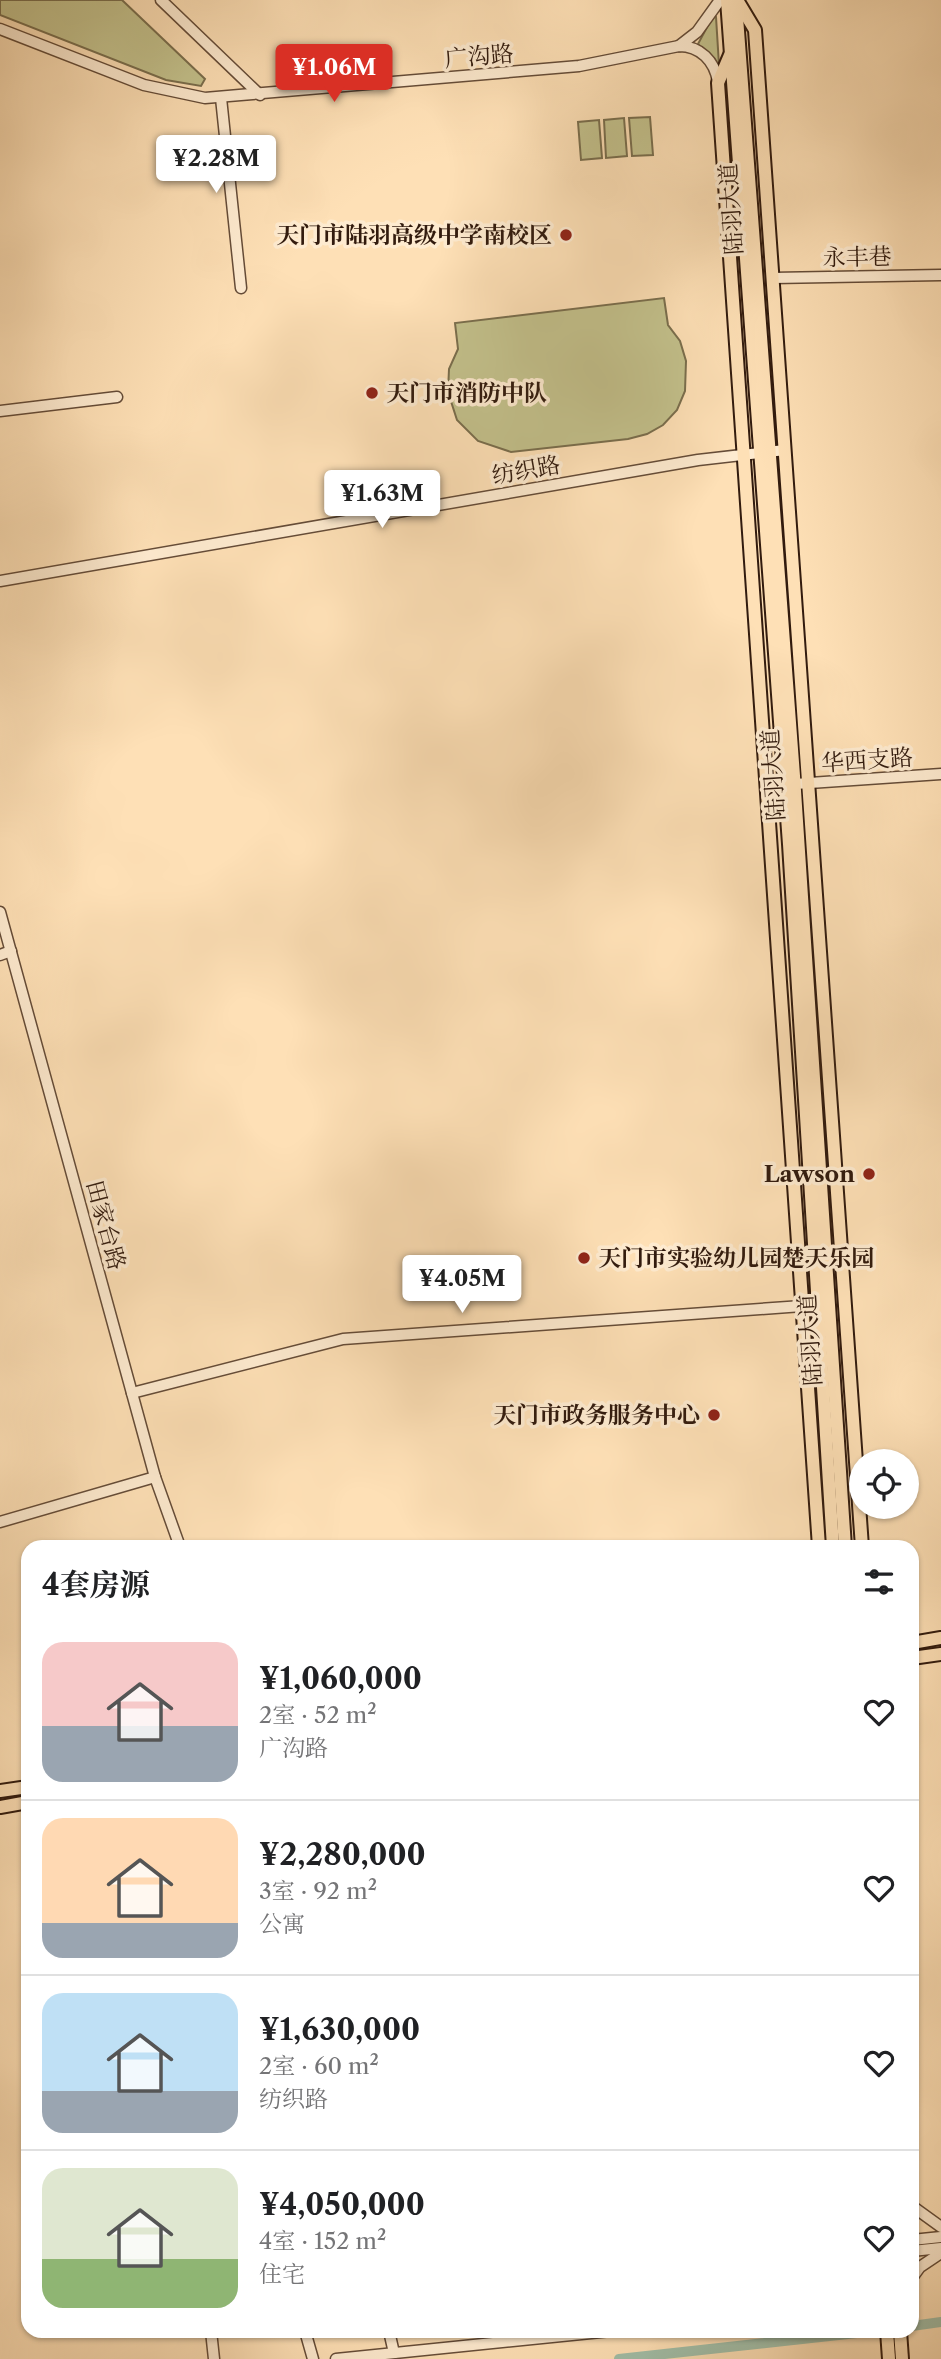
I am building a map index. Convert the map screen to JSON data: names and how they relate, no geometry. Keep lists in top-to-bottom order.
{
  "streets": {
    "main road": ["陆羽大道"],
    "street": [
      "广沟路",
      "永丰巷",
      "纺织路",
      "华西支路",
      "田家台路"
    ]
  },
  "crossings": [
    ["陆羽大道", "纺织路"],
    ["陆羽大道", "华西支路"]
  ],
  "places": [
    "天门市陆羽高级中学南校区",
    "天门市消防中队",
    "Lawson",
    "天门市实验幼儿园楚天乐园",
    "天门市政务服务中心"
  ],
  "page": {
    "price": [
      "¥1.06M",
      "¥2.28M",
      "¥1.63M",
      "¥4.05M"
    ],
    "heading": "4套房源",
    "list": [
      {
        "name": "¥1,060,000",
        "note": "2室 · 52 m² · 广沟路"
      },
      {
        "name": "¥2,280,000",
        "note": "3室 · 92 m² · 公寓"
      },
      {
        "name": "¥1,630,000",
        "note": "2室 · 60 m² · 纺织路"
      },
      {
        "name": "¥4,050,000",
        "note": "4室 · 152 m² · 住宅"
      }
    ]
  }
}
